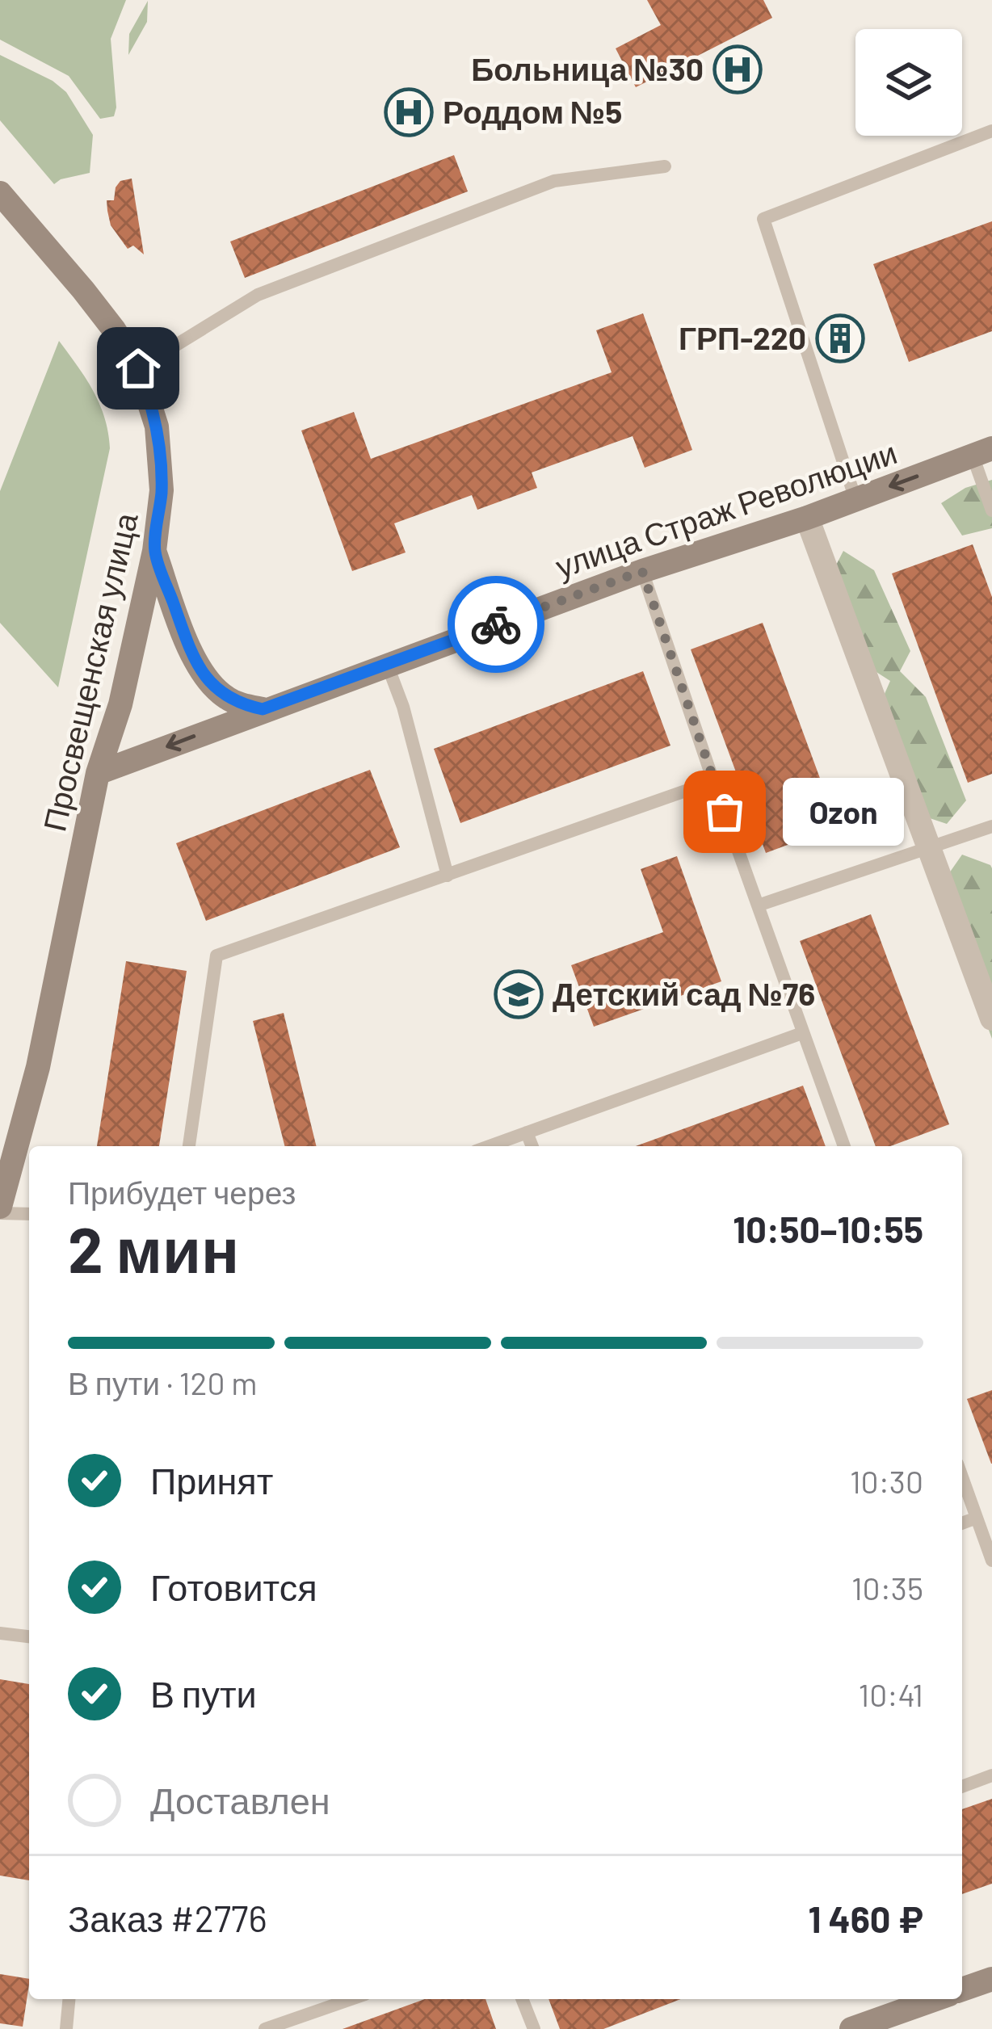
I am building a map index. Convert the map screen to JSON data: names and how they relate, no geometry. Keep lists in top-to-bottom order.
{
  "streets": {
    "street": ["улица Страж Революции", "Просвещенская улица"]
  },
  "crossings": [
    ["улица Страж Революции", "Просвещенская улица"]
  ],
  "places": {
    "hospital": ["Больница №30", "Роддом №5"],
    "building": ["ГРП-220"],
    "other": ["Ozon"],
    "school or university": ["Детский сад №76"]
  },
  "page": {
    "bubble": "Ozon",
    "heading": ["2 мин", "Прибудет через", "10:50–10:55"],
    "panel": ["Заказ #2776", "1 460 ₽"],
    "bar": "В пути · 120 m",
    "list": [
      ["Принят", "10:30"],
      ["Готовится", "10:35"],
      ["В пути", "10:41"],
      "Доставлен"
    ]
  }
}
